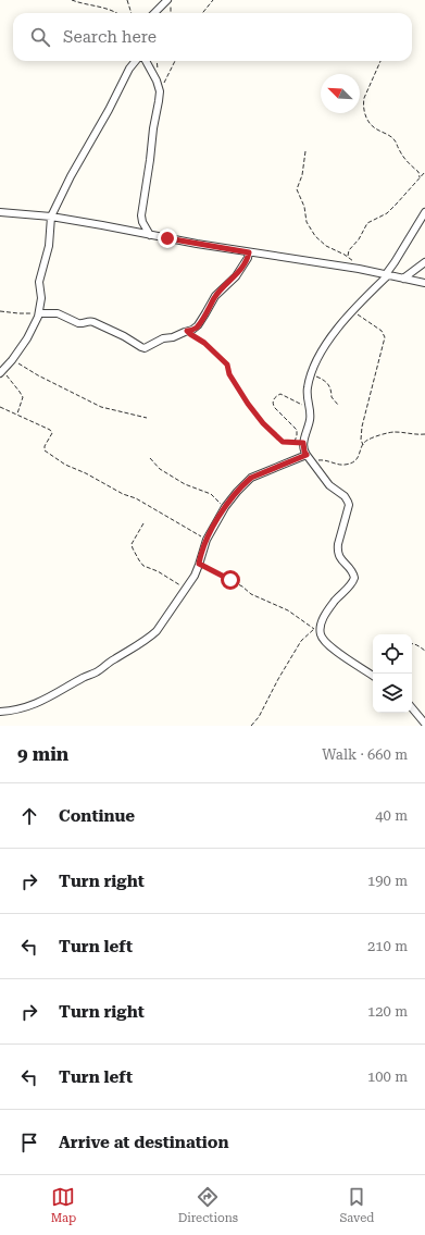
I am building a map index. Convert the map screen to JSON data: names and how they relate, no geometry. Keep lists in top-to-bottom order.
{
  "north": "top left",
  "page": {
    "search": "Search here",
    "heading": ["9 min", "Walk · 660 m"],
    "list": [
      ["Continue", "40 m"],
      ["Turn right", "190 m"],
      ["Turn left", "210 m"],
      ["Turn right", "120 m"],
      ["Turn left", "100 m"],
      "Arrive at destination"
    ],
    "nav": ["Map", "Directions", "Saved"]
  }
}
